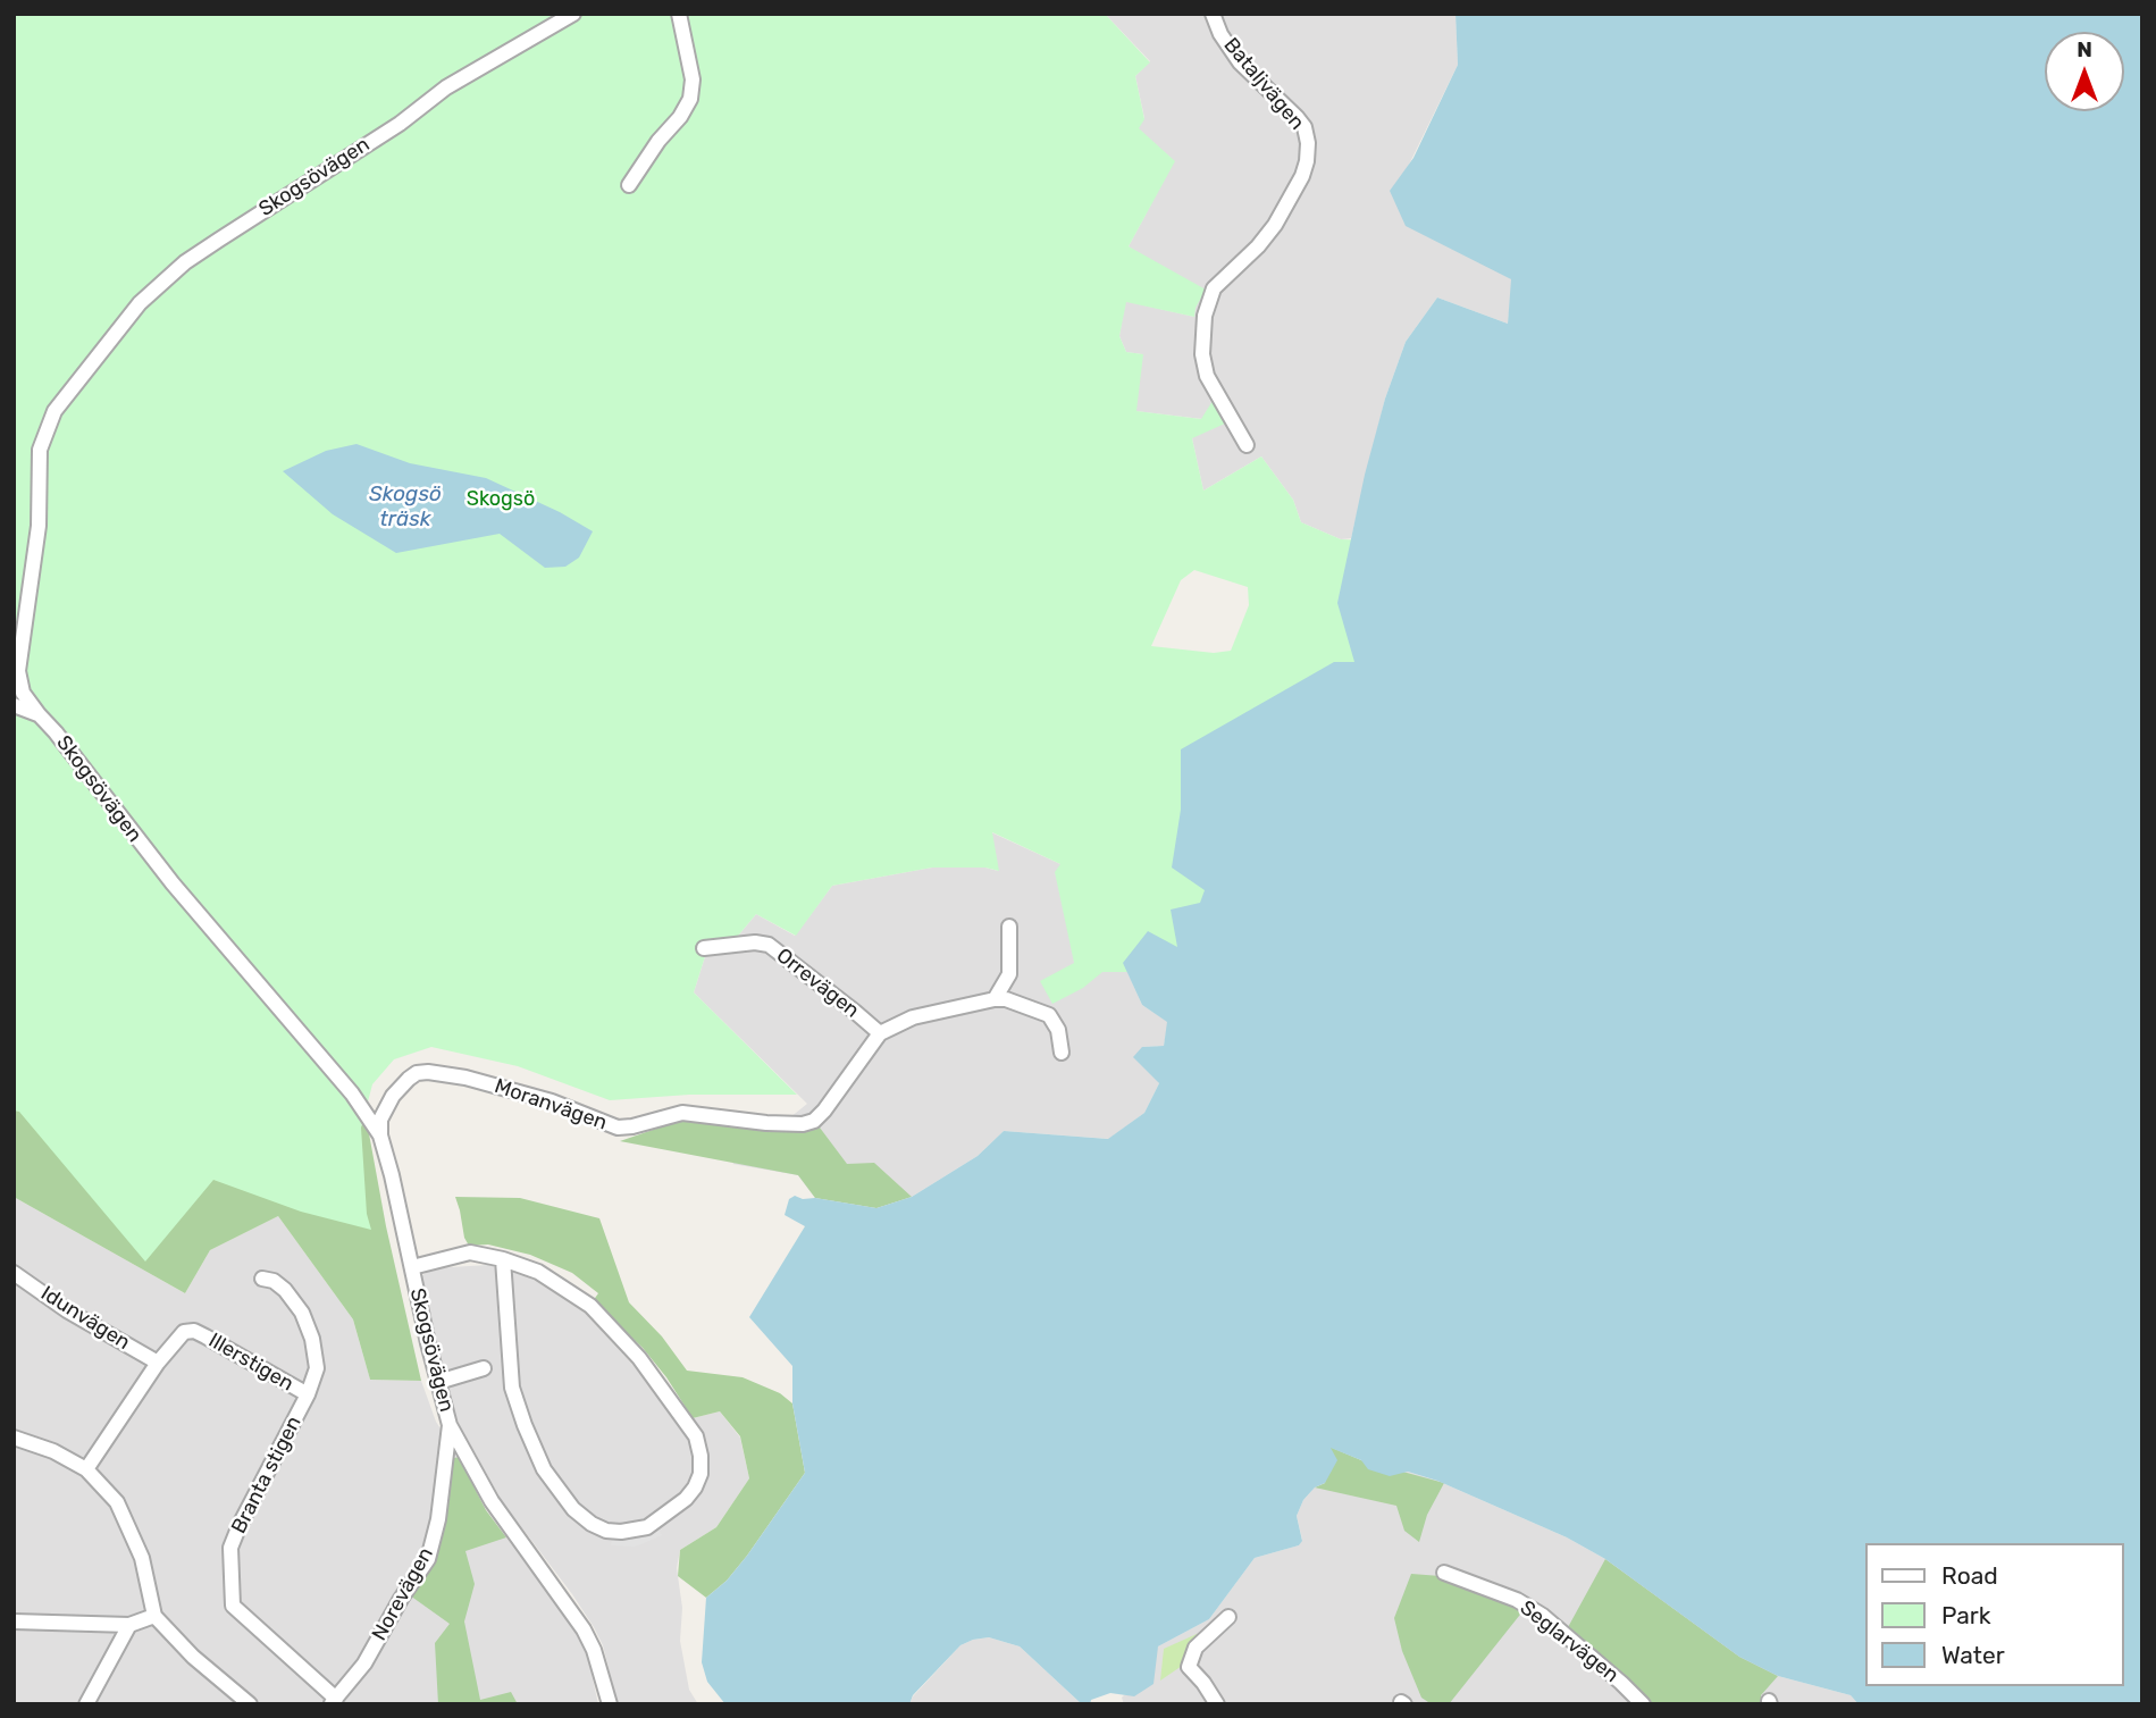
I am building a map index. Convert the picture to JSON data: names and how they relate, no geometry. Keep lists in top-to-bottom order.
{
  "streets": {
    "street": [
      "Bataljvägen",
      "Skogsövägen",
      "Orrevägen",
      "Moranvägen",
      "Idunvägen",
      "Illerstigen",
      "Branta stigen",
      "Norevägen",
      "Seglarvägen"
    ]
  },
  "crossings": [
    ["Skogsövägen", "Moranvägen"],
    ["Skogsövägen", "Norevägen"],
    ["Orrevägen", "Moranvägen"],
    ["Idunvägen", "Illerstigen"],
    ["Illerstigen", "Branta stigen"],
    ["Branta stigen", "Norevägen"]
  ],
  "water": ["Skogsö träsk"],
  "parks": ["Skogsö"],
  "legend": ["Road", "Park", "Water"],
  "north": "top"
}
